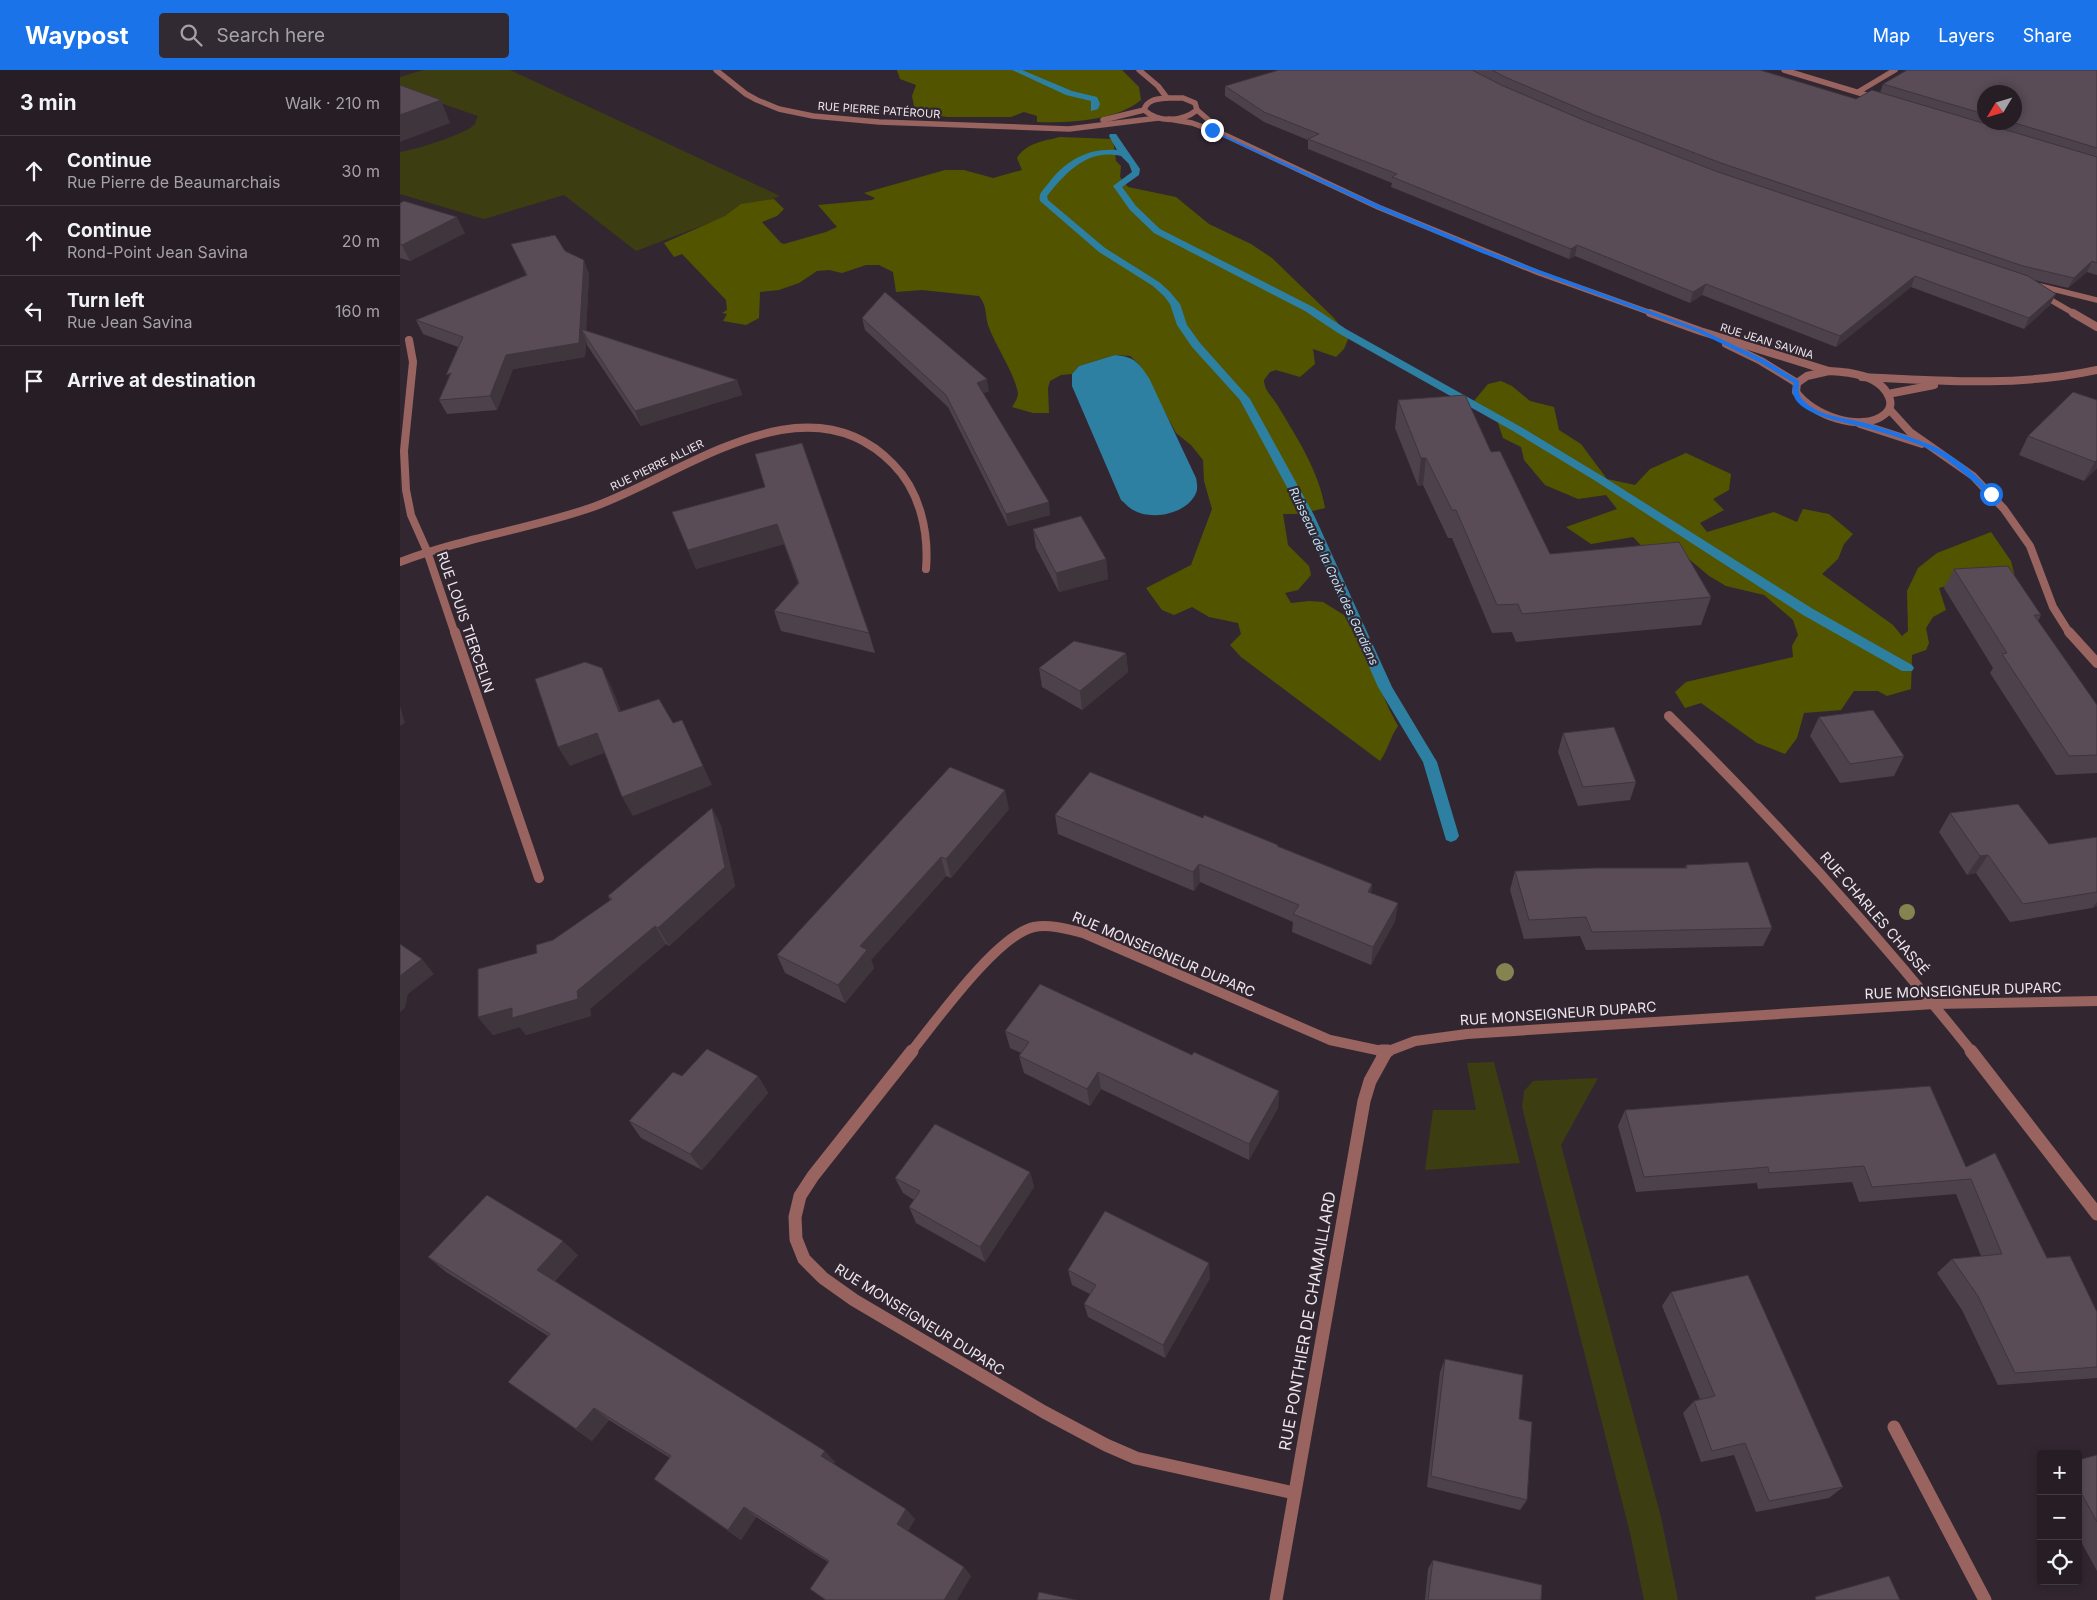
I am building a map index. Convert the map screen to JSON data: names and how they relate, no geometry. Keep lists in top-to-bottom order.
{
  "streets": {
    "street": [
      "RUE PIERRE PATÉROUR",
      "RUE JEAN SAVINA",
      "RUE PIERRE ALLIER",
      "RUE LOUIS TIERCELIN",
      "RUE CHARLES CHASSÉ",
      "RUE MONSEIGNEUR DUPARC",
      "RUE PONTHIER DE CHAMAILLARD"
    ]
  },
  "crossings": [
    ["RUE PIERRE PATÉROUR", "RUE JEAN SAVINA"],
    ["RUE PIERRE ALLIER", "RUE LOUIS TIERCELIN"],
    ["RUE CHARLES CHASSÉ", "RUE MONSEIGNEUR DUPARC"],
    ["RUE MONSEIGNEUR DUPARC", "RUE PONTHIER DE CHAMAILLARD"]
  ],
  "water": ["Ruisseau de la Croix des Gardiens"],
  "north": "bottom left",
  "page": {
    "header": "Waypost",
    "search": "Search here",
    "nav": ["Map", "Layers", "Share"],
    "heading": ["3 min", "Walk · 210 m"],
    "list": [
      ["Continue", "Rue Pierre de Beaumarchais", "30 m"],
      ["Continue", "Rond-Point Jean Savina", "20 m"],
      ["Turn left", "Rue Jean Savina", "160 m"],
      "Arrive at destination"
    ],
    "map_buttons": ["+", "−"]
  }
}
